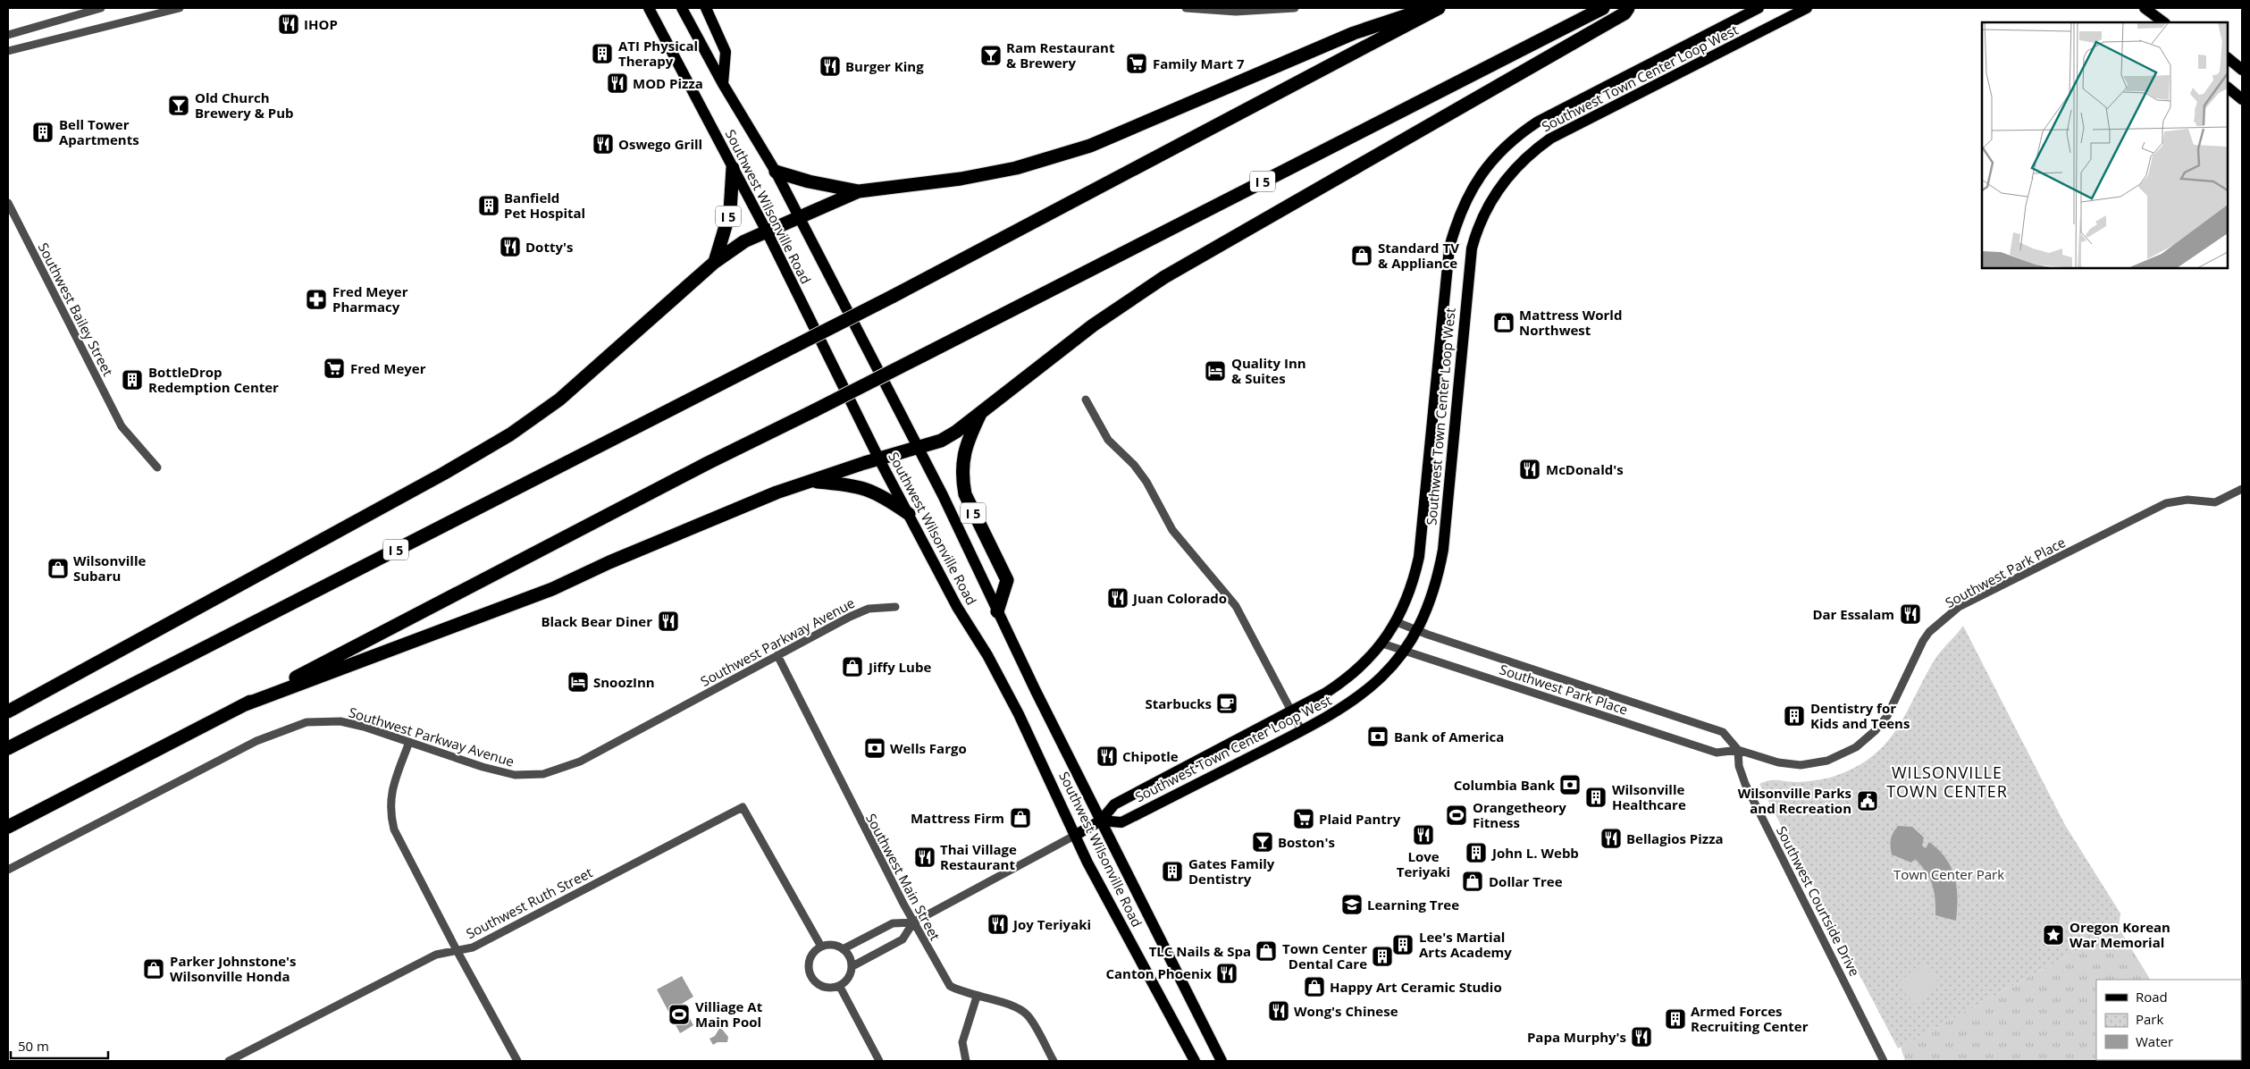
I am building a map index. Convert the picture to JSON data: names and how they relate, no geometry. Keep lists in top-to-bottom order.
{
  "streets": {
    "highway": ["I 5"],
    "main road": ["Southwest Town Center Loop West", "Southwest Wilsonville Road"],
    "street": [
      "Southwest Bailey Street",
      "Southwest Park Place",
      "Southwest Parkway Avenue",
      "Southwest Main Street",
      "Southwest Courtside Drive",
      "Southwest Ruth Street"
    ]
  },
  "crossings": [
    ["Southwest Town Center Loop West", "Southwest Wilsonville Road"],
    ["Southwest Town Center Loop West", "Southwest Park Place"],
    ["Southwest Town Center Loop West", "Southwest Main Street"],
    ["Southwest Town Center Loop West", "Southwest Ruth Street"],
    ["I 5", "Southwest Wilsonville Road"],
    ["Southwest Park Place", "Southwest Courtside Drive"],
    ["Southwest Parkway Avenue", "Southwest Main Street"]
  ],
  "districts": ["WILSONVILLE TOWN CENTER"],
  "parks": ["Town Center Park"],
  "places": {
    "restaurant": [
      "IHOP",
      "Burger King",
      "MOD Pizza",
      "Oswego Grill",
      "Dotty's",
      "McDonald's",
      "Juan Colorado",
      "Dar Essalam",
      "Black Bear Diner",
      "Chipotle",
      "Love Teriyaki",
      "Bellagios Pizza",
      "Thai Village Restaurant",
      "Joy Teriyaki",
      "Canton Phoenix",
      "Wong's Chinese",
      "Papa Murphy's"
    ],
    "building": [
      "ATI Physical Therapy",
      "Bell Tower Apartments",
      "Banfield Pet Hospital",
      "BottleDrop Redemption Center",
      "Dentistry for Kids and Teens",
      "Wilsonville Healthcare",
      "John L. Webb",
      "Gates Family Dentistry",
      "Lee's Martial Arts Academy",
      "Town Center Dental Care",
      "Armed Forces Recruiting Center"
    ],
    "bar": ["Ram Restaurant & Brewery", "Old Church Brewery & Pub", "Boston's"],
    "supermarket": ["Family Mart 7", "Fred Meyer", "Plaid Pantry"],
    "shop": [
      "Standard TV & Appliance",
      "Mattress World Northwest",
      "Wilsonville Subaru",
      "Jiffy Lube",
      "Mattress Firm",
      "Dollar Tree",
      "TLC Nails & Spa",
      "Parker Johnstone's Wilsonville Honda",
      "Happy Art Ceramic Studio"
    ],
    "pharmacy": ["Fred Meyer Pharmacy"],
    "hotel": ["Quality Inn & Suites", "SnoozInn"],
    "cafe": ["Starbucks"],
    "bank": ["Bank of America", "Wells Fargo", "Columbia Bank"],
    "public building": ["Wilsonville Parks and Recreation"],
    "sports": ["Orangetheory Fitness", "Villiage At Main Pool"],
    "school or university": ["Learning Tree"],
    "place": ["Oregon Korean War Memorial"]
  },
  "legend": ["Road", "Park", "Water"],
  "scale_bar": "50 m"
}
